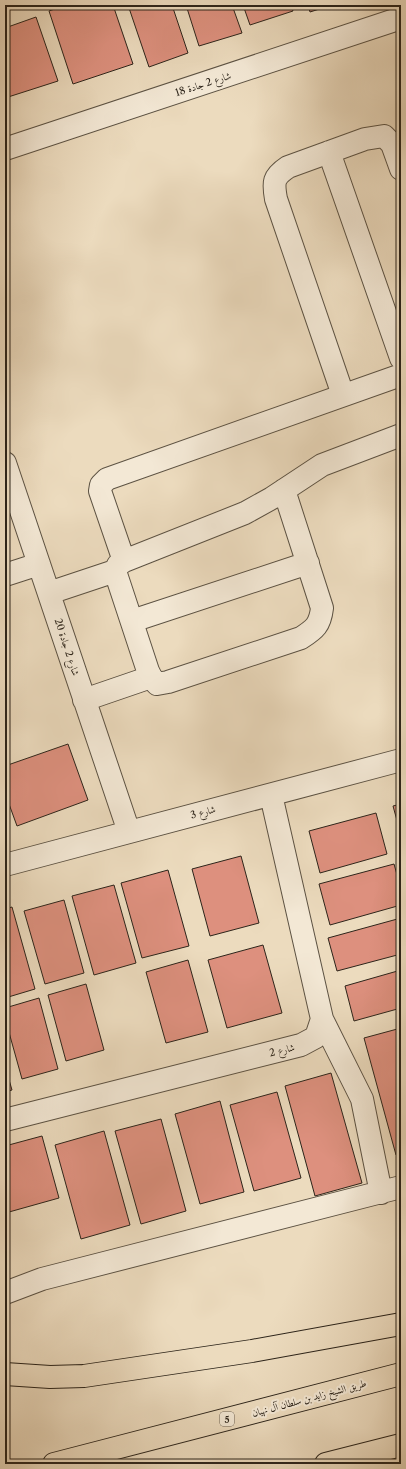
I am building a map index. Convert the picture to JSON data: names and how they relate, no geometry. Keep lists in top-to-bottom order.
{
  "streets": {
    "highway": ["طريق الشيخ زايد بن سلطان آل نهيان", "5"],
    "street": [
      "شارع 2 جادة 18",
      "شارع 2 جادة 20",
      "شارع 3",
      "شارع 2"
    ]
  },
  "crossings": [
    ["شارع 2 جادة 20", "شارع 3"]
  ]
}
